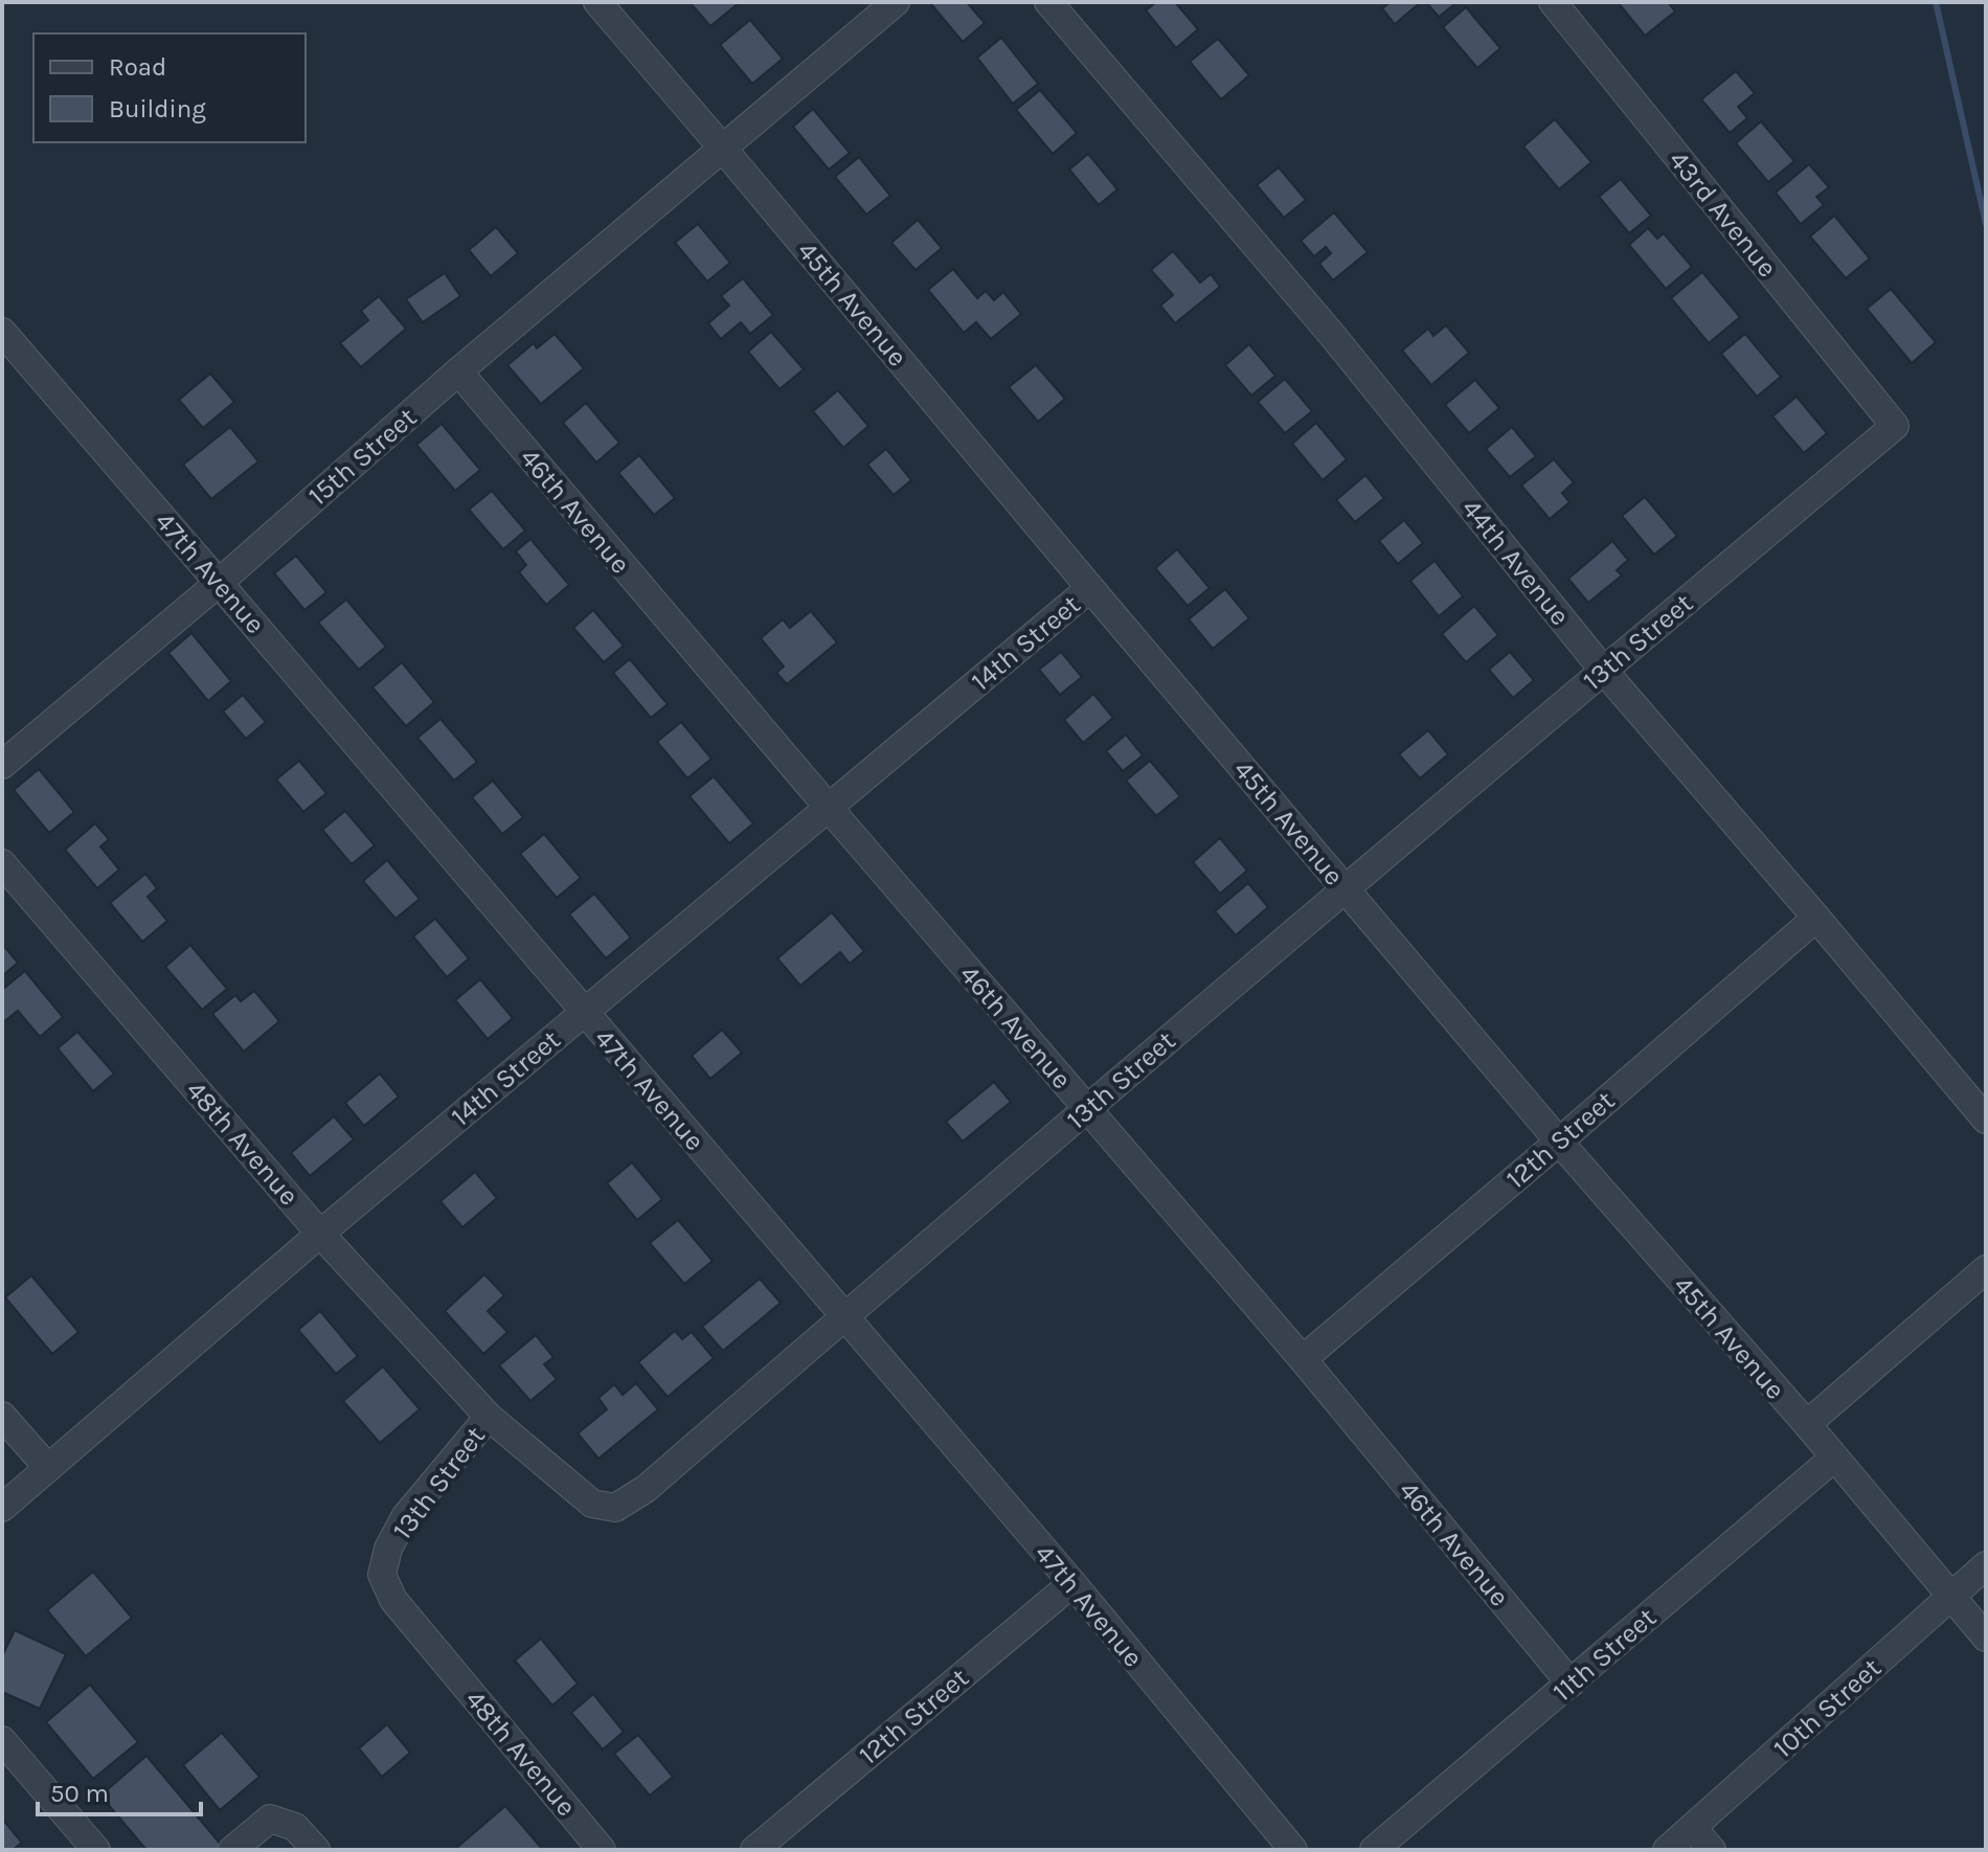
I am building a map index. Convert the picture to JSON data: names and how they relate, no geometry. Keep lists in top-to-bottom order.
{
  "streets": {
    "street": [
      "43rd Avenue",
      "45th Avenue",
      "15th Street",
      "46th Avenue",
      "44th Avenue",
      "47th Avenue",
      "13th Street",
      "14th Street",
      "12th Street",
      "48th Avenue",
      "11th Street",
      "10th Street"
    ]
  },
  "crossings": [
    ["43rd Avenue", "13th Street"],
    ["45th Avenue", "15th Street"],
    ["45th Avenue", "13th Street"],
    ["45th Avenue", "14th Street"],
    ["45th Avenue", "12th Street"],
    ["45th Avenue", "11th Street"],
    ["45th Avenue", "10th Street"],
    ["15th Street", "46th Avenue"],
    ["15th Street", "47th Avenue"],
    ["46th Avenue", "13th Street"],
    ["46th Avenue", "14th Street"],
    ["46th Avenue", "12th Street"],
    ["46th Avenue", "11th Street"],
    ["44th Avenue", "13th Street"],
    ["44th Avenue", "12th Street"],
    ["47th Avenue", "13th Street"],
    ["47th Avenue", "14th Street"],
    ["47th Avenue", "12th Street"],
    ["13th Street", "48th Avenue"],
    ["14th Street", "48th Avenue"]
  ],
  "legend": ["Road", "Building"],
  "scale_bar": "50 m"
}
